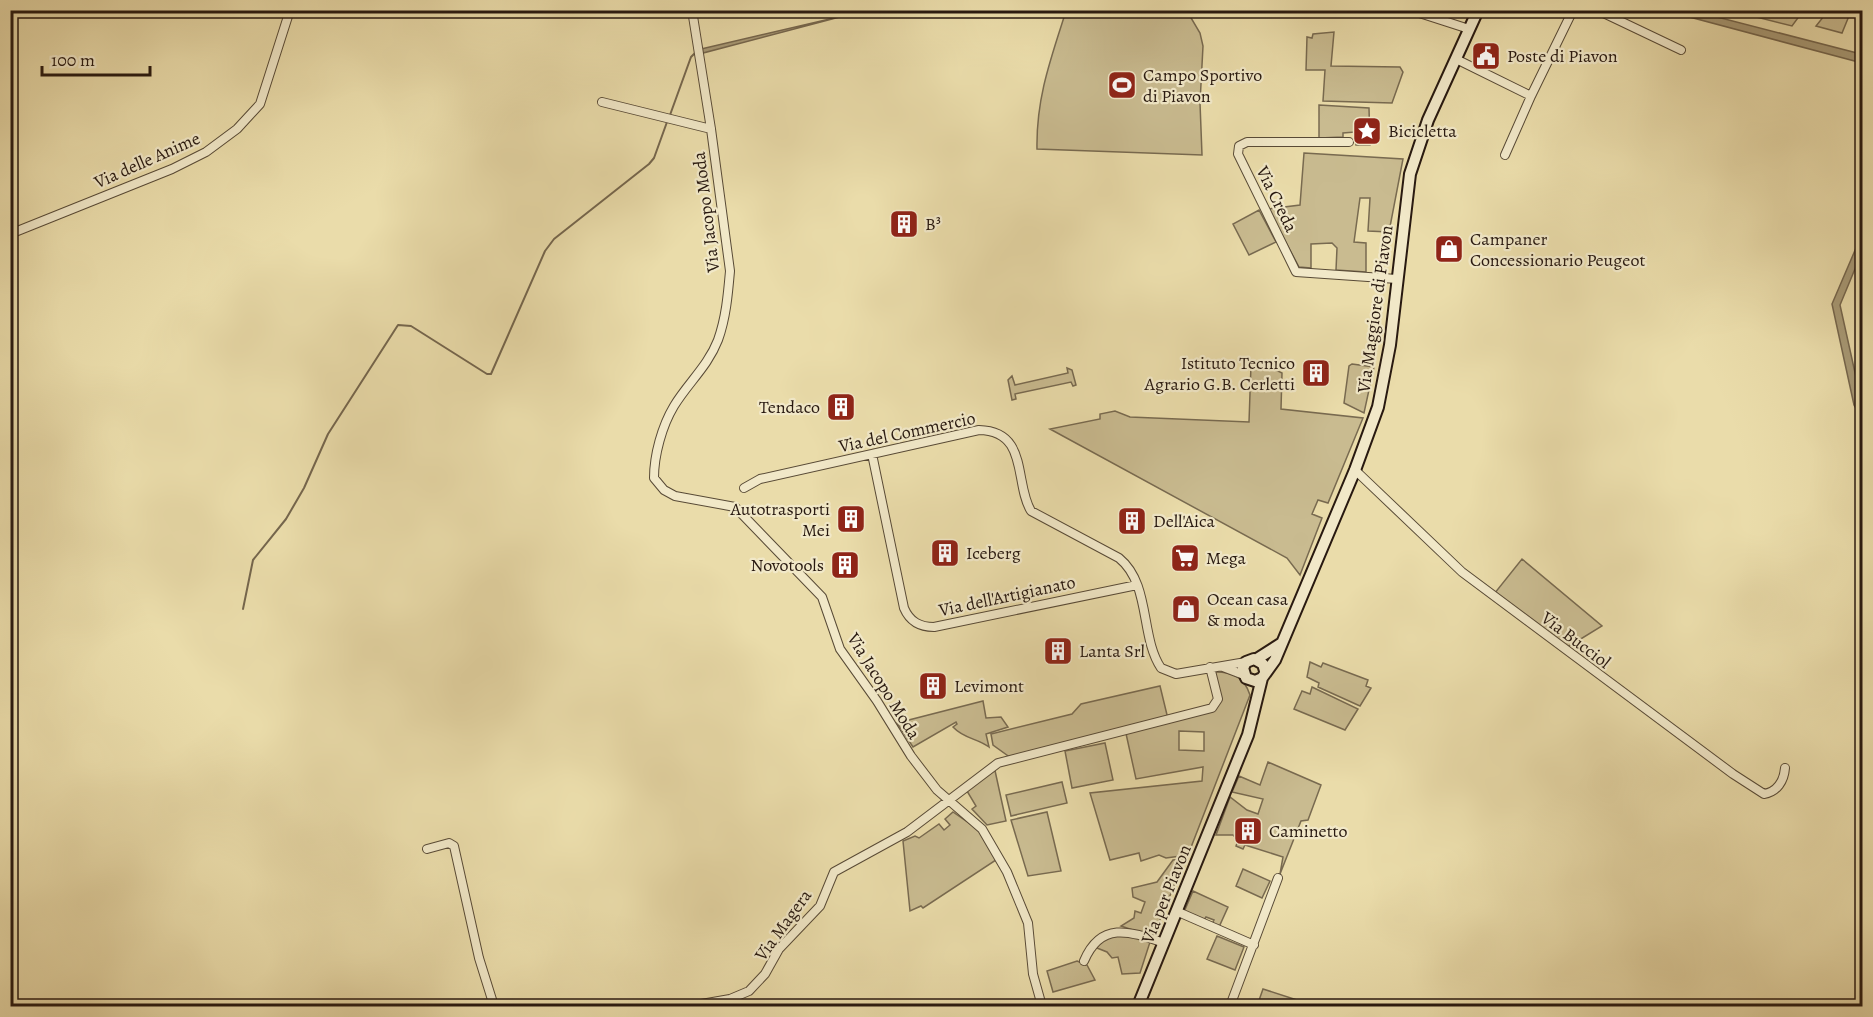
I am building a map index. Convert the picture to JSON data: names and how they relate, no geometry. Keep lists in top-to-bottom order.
{
  "streets": {
    "main road": ["Via Maggiore di Piavon", "Via per Piavon"],
    "street": [
      "Via delle Anime",
      "Via Creda",
      "Via Jacopo Moda",
      "Via del Commercio",
      "Via dell'Artigianato",
      "Via Bucciol",
      "Via Magera"
    ]
  },
  "crossings": [
    ["Via Creda", "Via Maggiore di Piavon"],
    ["Via Jacopo Moda", "Via Magera"],
    ["Via Maggiore di Piavon", "Via del Commercio"],
    ["Via Maggiore di Piavon", "Via Bucciol"],
    ["Via Maggiore di Piavon", "Via per Piavon"],
    ["Via del Commercio", "Via dell'Artigianato"],
    ["Via del Commercio", "Via per Piavon"]
  ],
  "places": {
    "public building": ["Poste di Piavon"],
    "sports": ["Campo Sportivo di Piavon"],
    "place": ["Bicicletta"],
    "building": [
      "B³",
      "Istituto Tecnico Agrario G.B. Cerletti",
      "Tendaco",
      "Autotrasporti Mei",
      "Dell'Aica",
      "Iceberg",
      "Novotools",
      "Lanta Srl",
      "Levimont",
      "Caminetto"
    ],
    "shop": ["Campaner Concessionario Peugeot", "Ocean casa & moda"],
    "supermarket": ["Mega"]
  },
  "scale_bar": "100 m"
}
